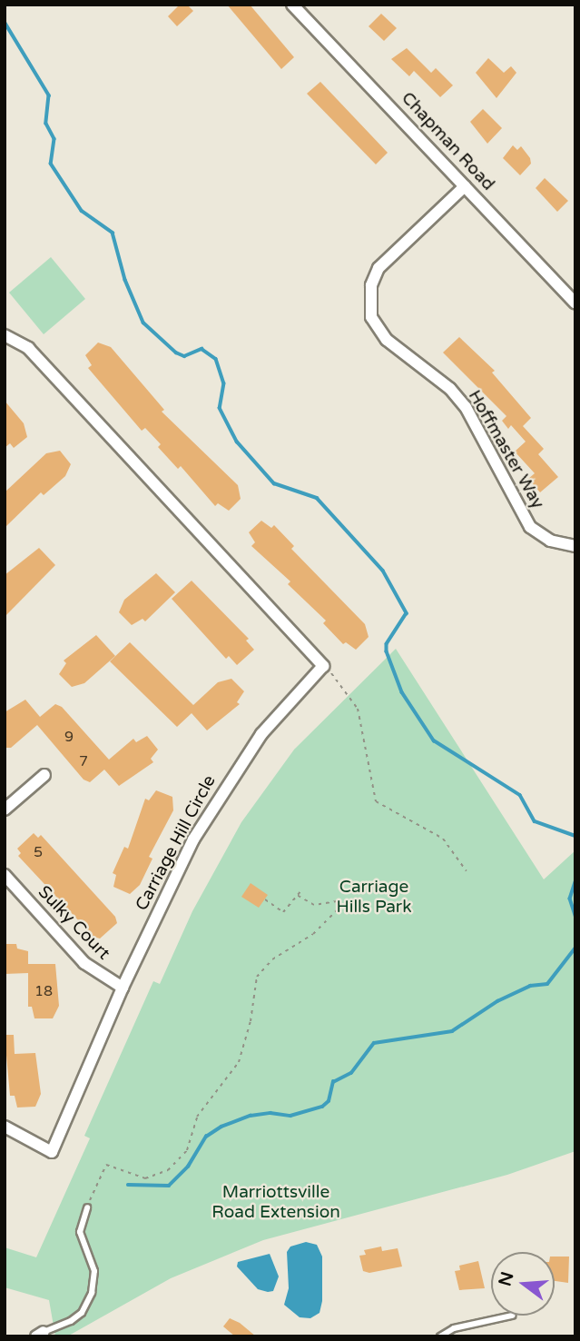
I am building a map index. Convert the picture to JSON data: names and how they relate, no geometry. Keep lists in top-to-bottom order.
{
  "streets": {
    "street": [
      "Chapman Road",
      "Hoffmaster Way",
      "Carriage Hill Circle",
      "Sulky Court"
    ]
  },
  "crossings": [
    ["Chapman Road", "Hoffmaster Way"],
    ["Carriage Hill Circle", "Sulky Court"]
  ],
  "parks": ["Carriage Hills Park", "Marriottsville Road Extension"],
  "house_numbers": [
    "9",
    "7",
    "5",
    "18"
  ],
  "north": "left"
}
